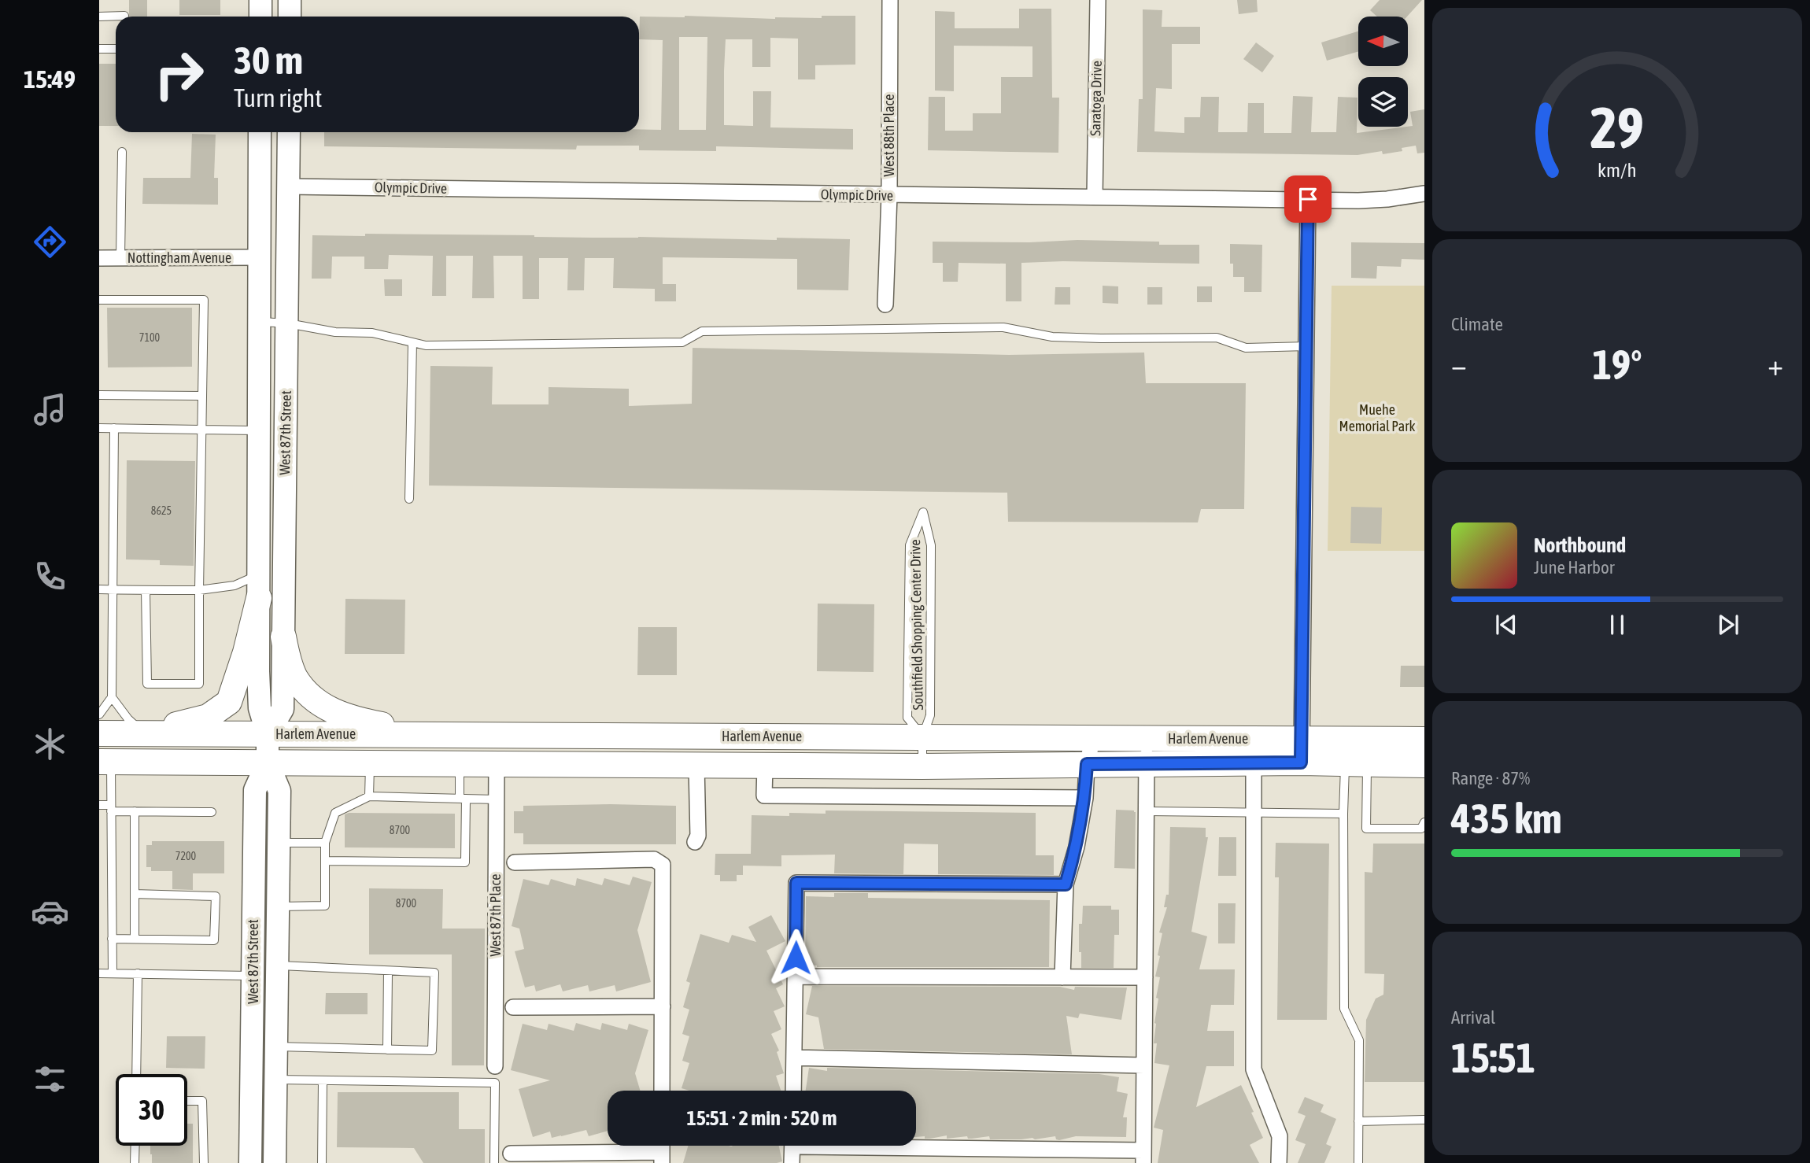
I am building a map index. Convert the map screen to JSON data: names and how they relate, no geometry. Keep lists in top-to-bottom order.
{
  "streets": {
    "main road": ["West 87th Street", "Harlem Avenue"],
    "street": [
      "Saratoga Drive",
      "West 88th Place",
      "Olympic Drive",
      "Nottingham Avenue",
      "West 87th Place"
    ],
    "lane": ["Southfield Shopping Center Drive"]
  },
  "crossings": [
    ["Saratoga Drive", "Olympic Drive"],
    ["West 88th Place", "Olympic Drive"],
    ["Olympic Drive", "West 87th Street"],
    ["Nottingham Avenue", "West 87th Street"],
    ["West 87th Street", "Harlem Avenue"],
    ["Southfield Shopping Center Drive", "Harlem Avenue"],
    ["Harlem Avenue", "West 87th Place"]
  ],
  "parks": ["Muehe Memorial Park"],
  "house_numbers": [
    "7100",
    "8625",
    "8700",
    "7200",
    "8700"
  ],
  "north": "left",
  "page": {
    "tabs": "15:49",
    "turn": ["30 m", "Turn right"],
    "tile": [
      "Climate",
      ["Range · 87%", "435 km"],
      ["Arrival", "15:51"]
    ],
    "heat": ["−", "19°", "+"],
    "song": ["Northbound", "June Harbor"],
    "limit": "30",
    "trip": "15:51 · 2 min · 520 m",
    "gauge": ["29", "km/h"]
  }
}
